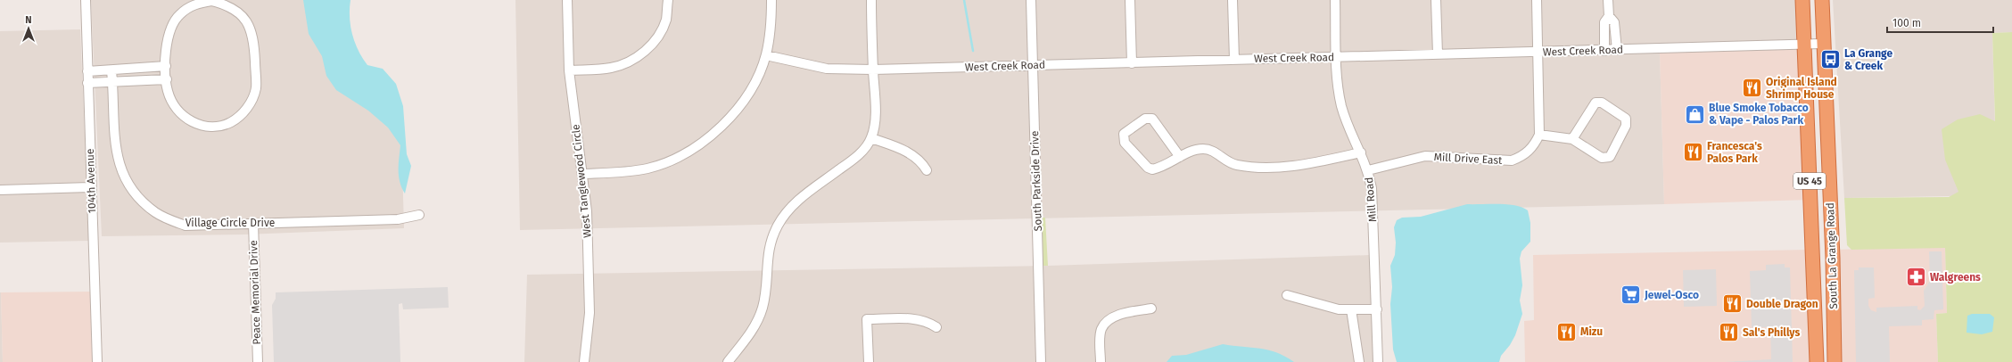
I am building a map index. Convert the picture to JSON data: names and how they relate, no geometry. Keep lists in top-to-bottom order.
{
  "streets": {
    "highway": ["US 45", "South La Grange Road"],
    "street": [
      "West Creek Road",
      "Mill Drive East",
      "104th Avenue",
      "West Tanglewood Circle",
      "South Parkside Drive",
      "Mill Road",
      "Village Circle Drive",
      "Peace Memorial Drive"
    ]
  },
  "crossings": [
    ["West Creek Road", "South Parkside Drive"],
    ["West Creek Road", "Mill Road"],
    ["West Creek Road", "South La Grange Road"],
    ["Mill Drive East", "Mill Road"],
    ["Village Circle Drive", "Peace Memorial Drive"]
  ],
  "places": {
    "bus stop": ["La Grange & Creek"],
    "restaurant": [
      "Original Island Shrimp House",
      "Francesca's Palos Park",
      "Double Dragon",
      "Mizu",
      "Sal's Phillys"
    ],
    "shop": ["Blue Smoke Tobacco & Vape - Palos Park"],
    "pharmacy": ["Walgreens"],
    "supermarket": ["Jewel-Osco"]
  },
  "scale_bar": "100 m",
  "north": "top"
}
